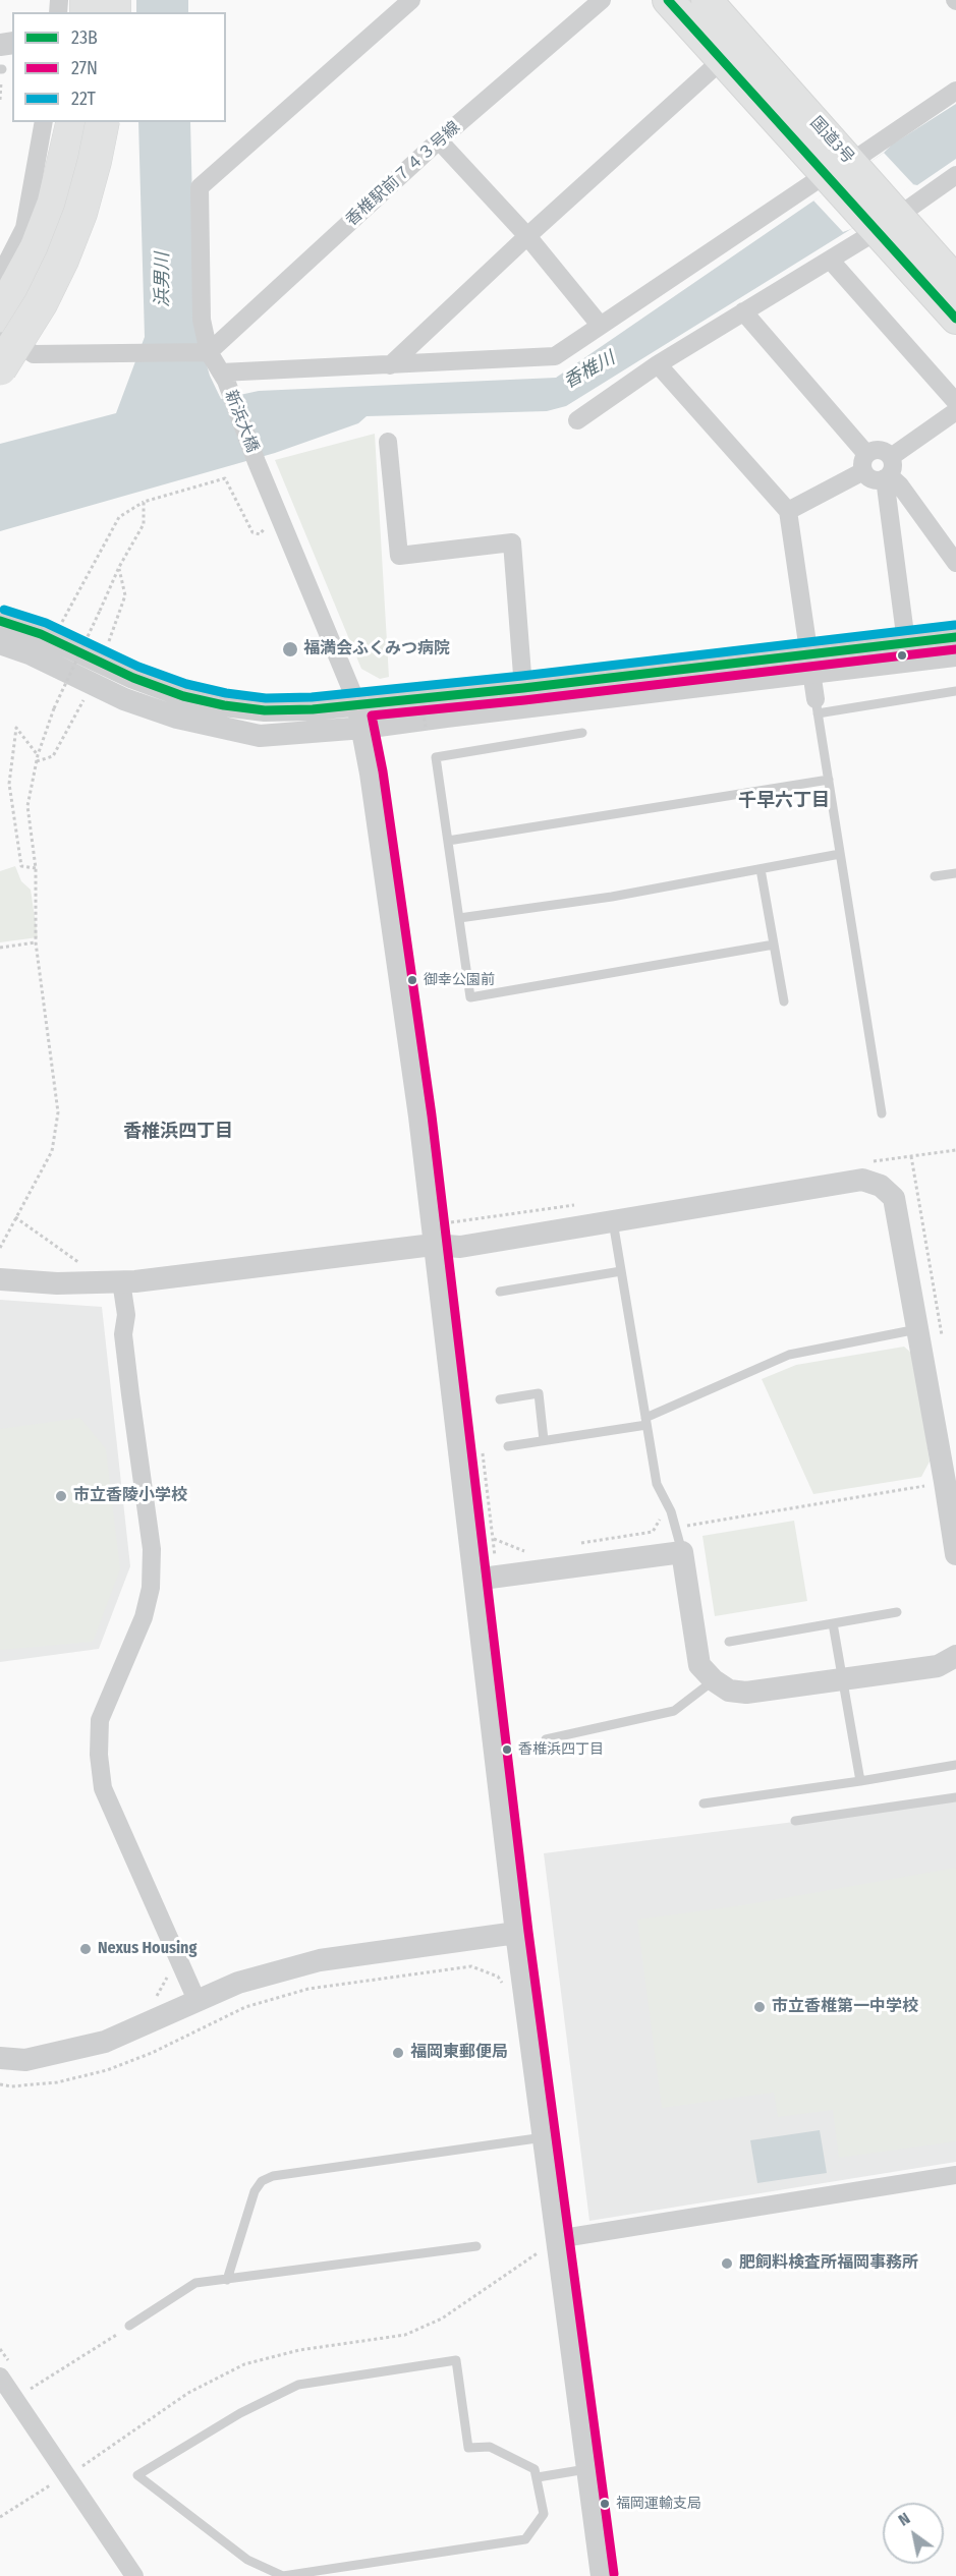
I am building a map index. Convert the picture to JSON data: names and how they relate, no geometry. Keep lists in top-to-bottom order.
{
  "streets": {
    "highway": ["国道3号"],
    "street": ["香椎駅前７４３号線", "新浜大橋"]
  },
  "crossings": [
    ["香椎駅前７４３号線", "新浜大橋"]
  ],
  "districts": ["千早六丁目", "香椎浜四丁目"],
  "water": ["浜男川", "香椎川"],
  "places": [
    "福満会ふくみつ病院",
    "御幸公園前",
    "市立香陵小学校",
    "香椎浜四丁目",
    "Nexus Housing",
    "市立香椎第一中学校",
    "福岡東郵便局",
    "肥飼料検査所福岡事務所",
    "福岡運輸支局"
  ],
  "lines": ["transit line 23B", "transit line 22T", "transit line 27N"],
  "legend": ["23B", "27N", "22T"],
  "north": "top left"
}
